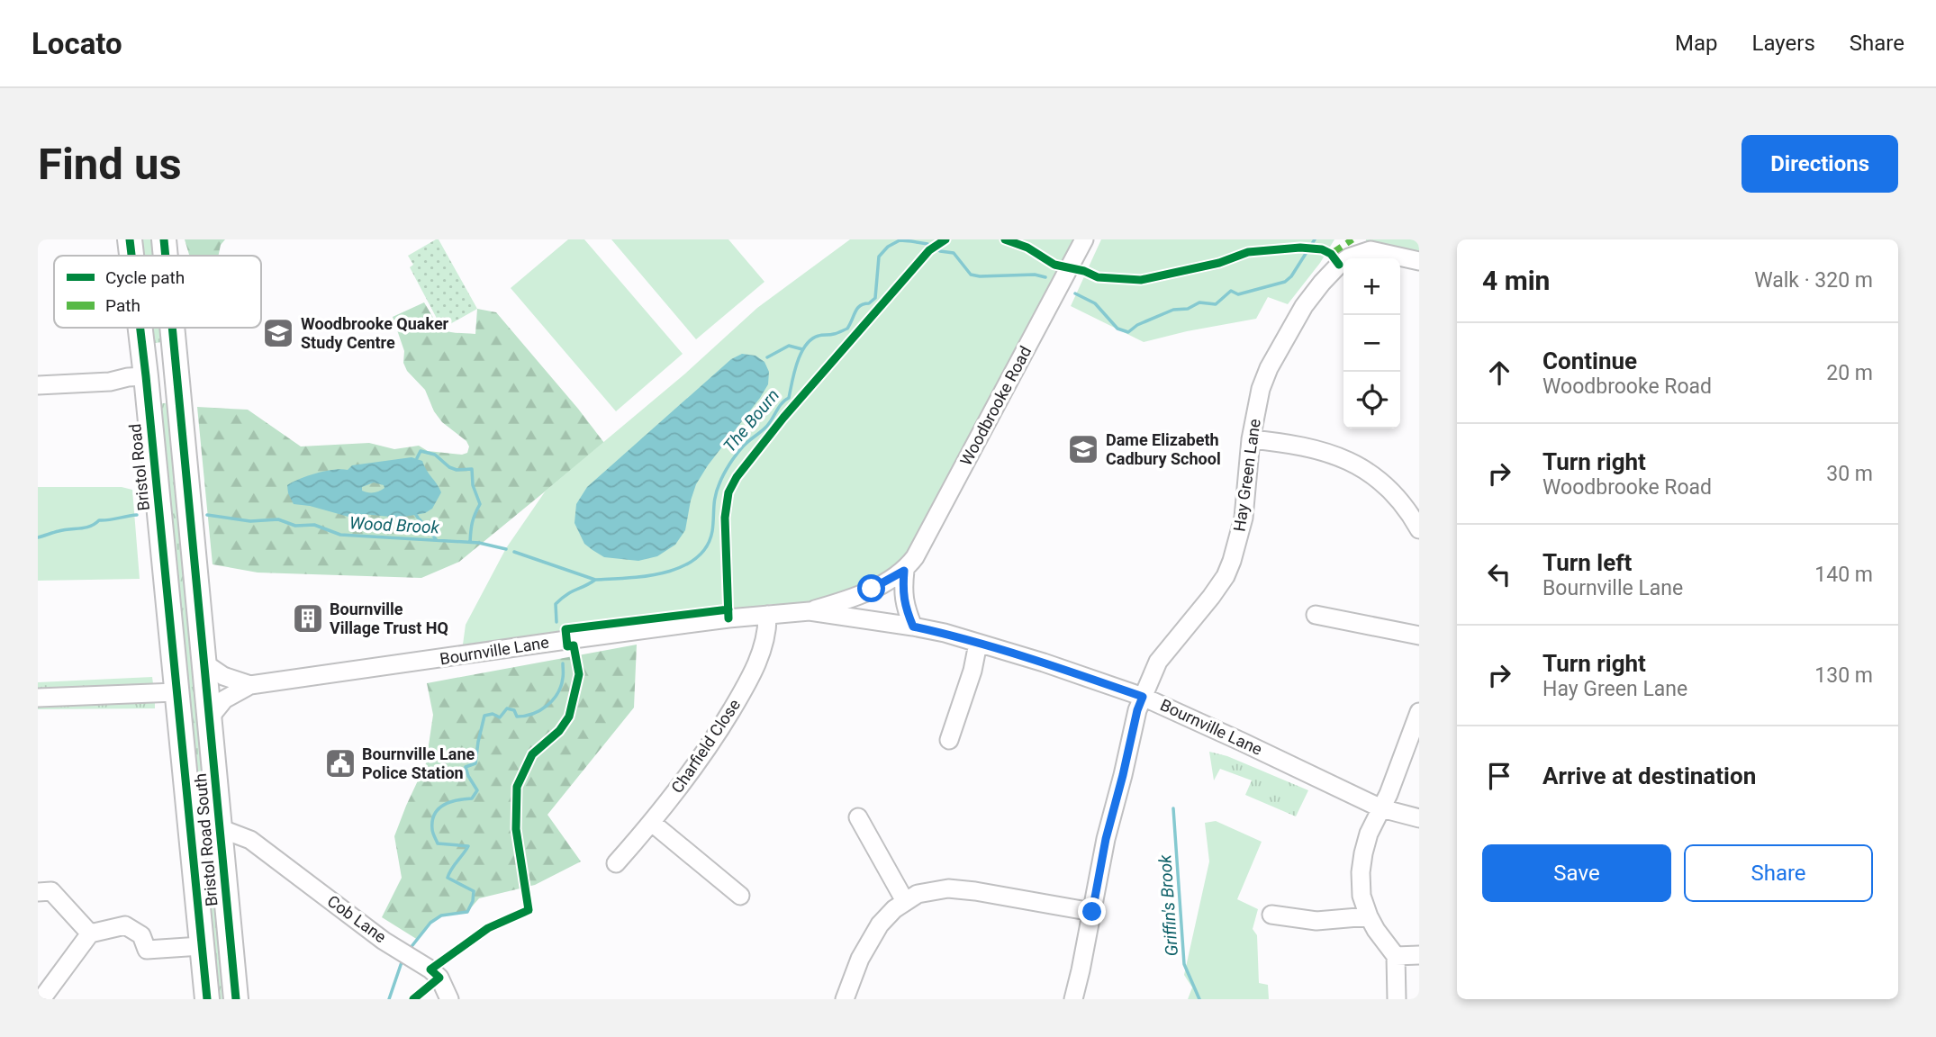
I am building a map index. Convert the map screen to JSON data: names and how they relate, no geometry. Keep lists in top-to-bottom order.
{
  "streets": {
    "highway": ["Bristol Road", "Bristol Road South"],
    "street": [
      "Woodbrooke Road",
      "Hay Green Lane",
      "Bournville Lane",
      "Charfield Close",
      "Cob Lane"
    ]
  },
  "crossings": [
    ["Woodbrooke Road", "Bournville Lane"],
    ["Bristol Road", "Bristol Road South"],
    ["Hay Green Lane", "Bournville Lane"],
    ["Bournville Lane", "Charfield Close"],
    ["Bournville Lane", "Bristol Road South"],
    ["Bristol Road South", "Cob Lane"]
  ],
  "water": ["The Bourn", "Wood Brook", "Griffin's Brook"],
  "places": {
    "school or university": ["Woodbrooke Quaker Study Centre", "Dame Elizabeth Cadbury School"],
    "building": ["Bournville Village Trust HQ"],
    "public building": ["Bournville Lane Police Station"]
  },
  "legend": ["Cycle path", "Path"],
  "page": {
    "header": "Locato",
    "nav": ["Map", "Layers", "Share"],
    "buttons": [
      "Directions",
      ["Save", "Share"]
    ],
    "title": "Find us",
    "heading": ["4 min", "Walk · 320 m"],
    "map_buttons": ["+", "−"],
    "list": [
      ["Continue", "Woodbrooke Road", "20 m"],
      ["Turn right", "Woodbrooke Road", "30 m"],
      ["Turn left", "Bournville Lane", "140 m"],
      ["Turn right", "Hay Green Lane", "130 m"],
      "Arrive at destination"
    ]
  }
}
